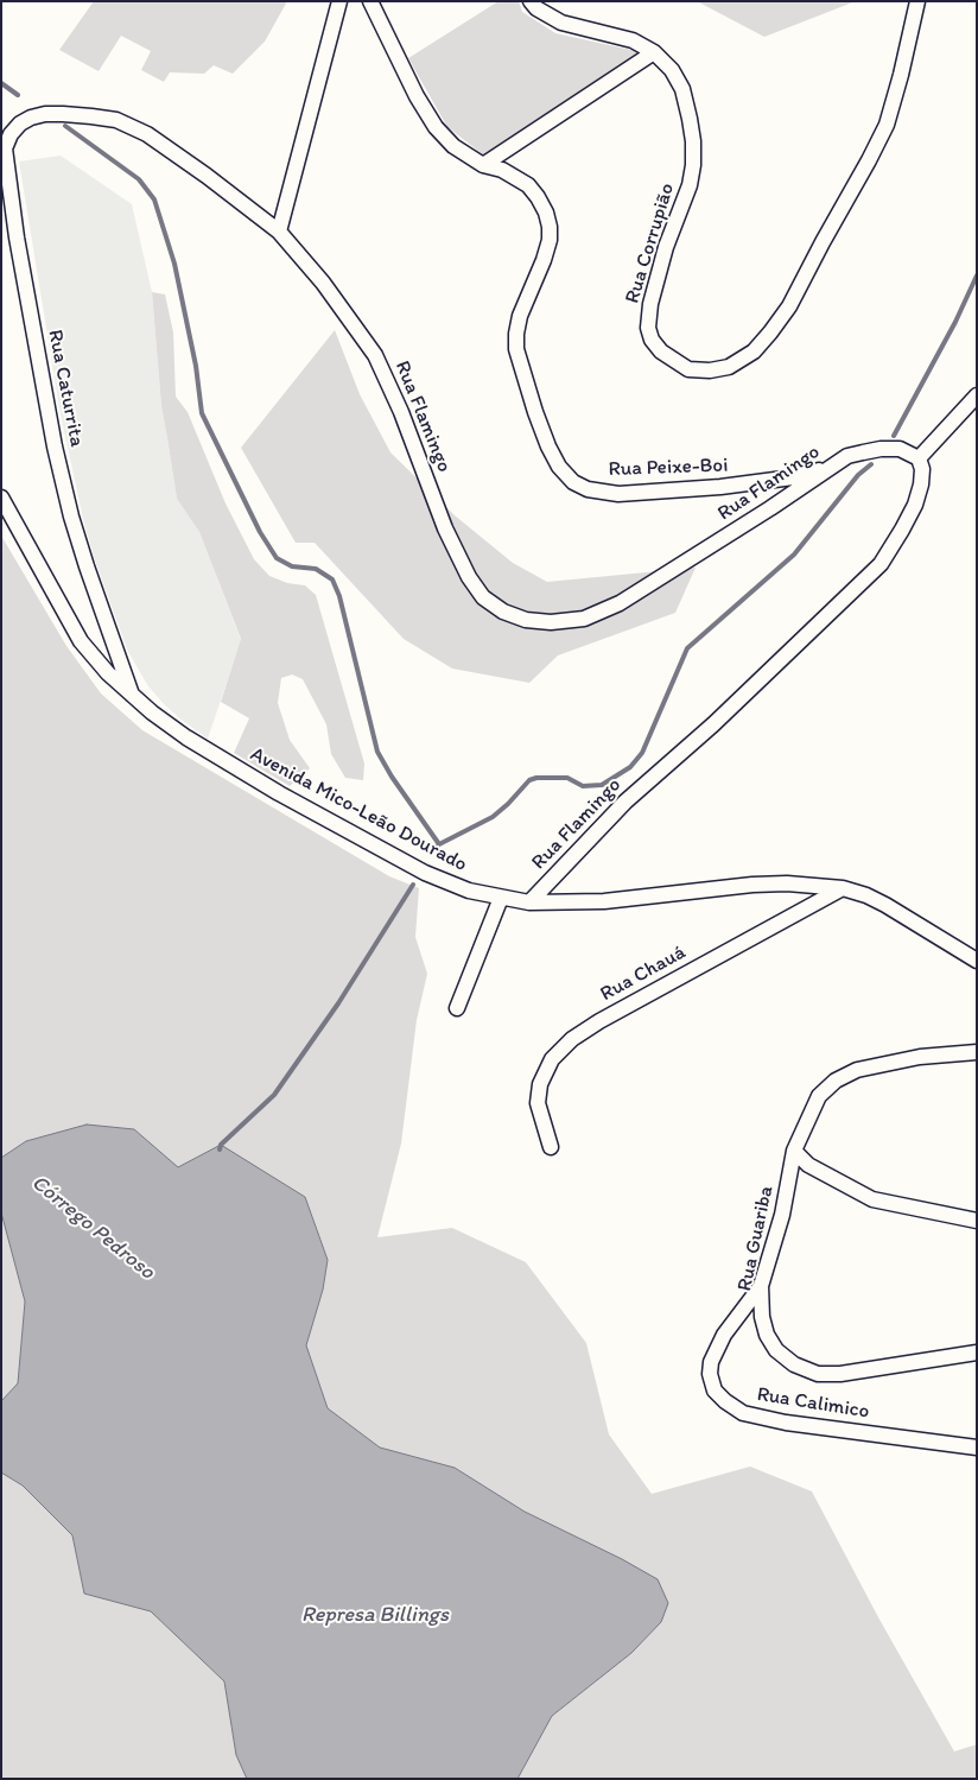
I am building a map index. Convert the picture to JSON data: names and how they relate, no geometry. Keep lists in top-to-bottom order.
{
  "streets": {
    "street": [
      "Rua Corrupião",
      "Rua Caturrita",
      "Rua Flamingo",
      "Rua Peixe-Boi",
      "Avenida Mico-Leão Dourado",
      "Rua Chauá",
      "Rua Guariba",
      "Rua Calimico"
    ]
  },
  "crossings": [
    ["Rua Caturrita", "Rua Flamingo"],
    ["Rua Caturrita", "Avenida Mico-Leão Dourado"],
    ["Rua Flamingo", "Rua Peixe-Boi"],
    ["Rua Flamingo", "Avenida Mico-Leão Dourado"],
    ["Avenida Mico-Leão Dourado", "Rua Chauá"],
    ["Rua Guariba", "Rua Calimico"]
  ],
  "water": ["Córrego Pedroso", "Represa Billings"]
}
